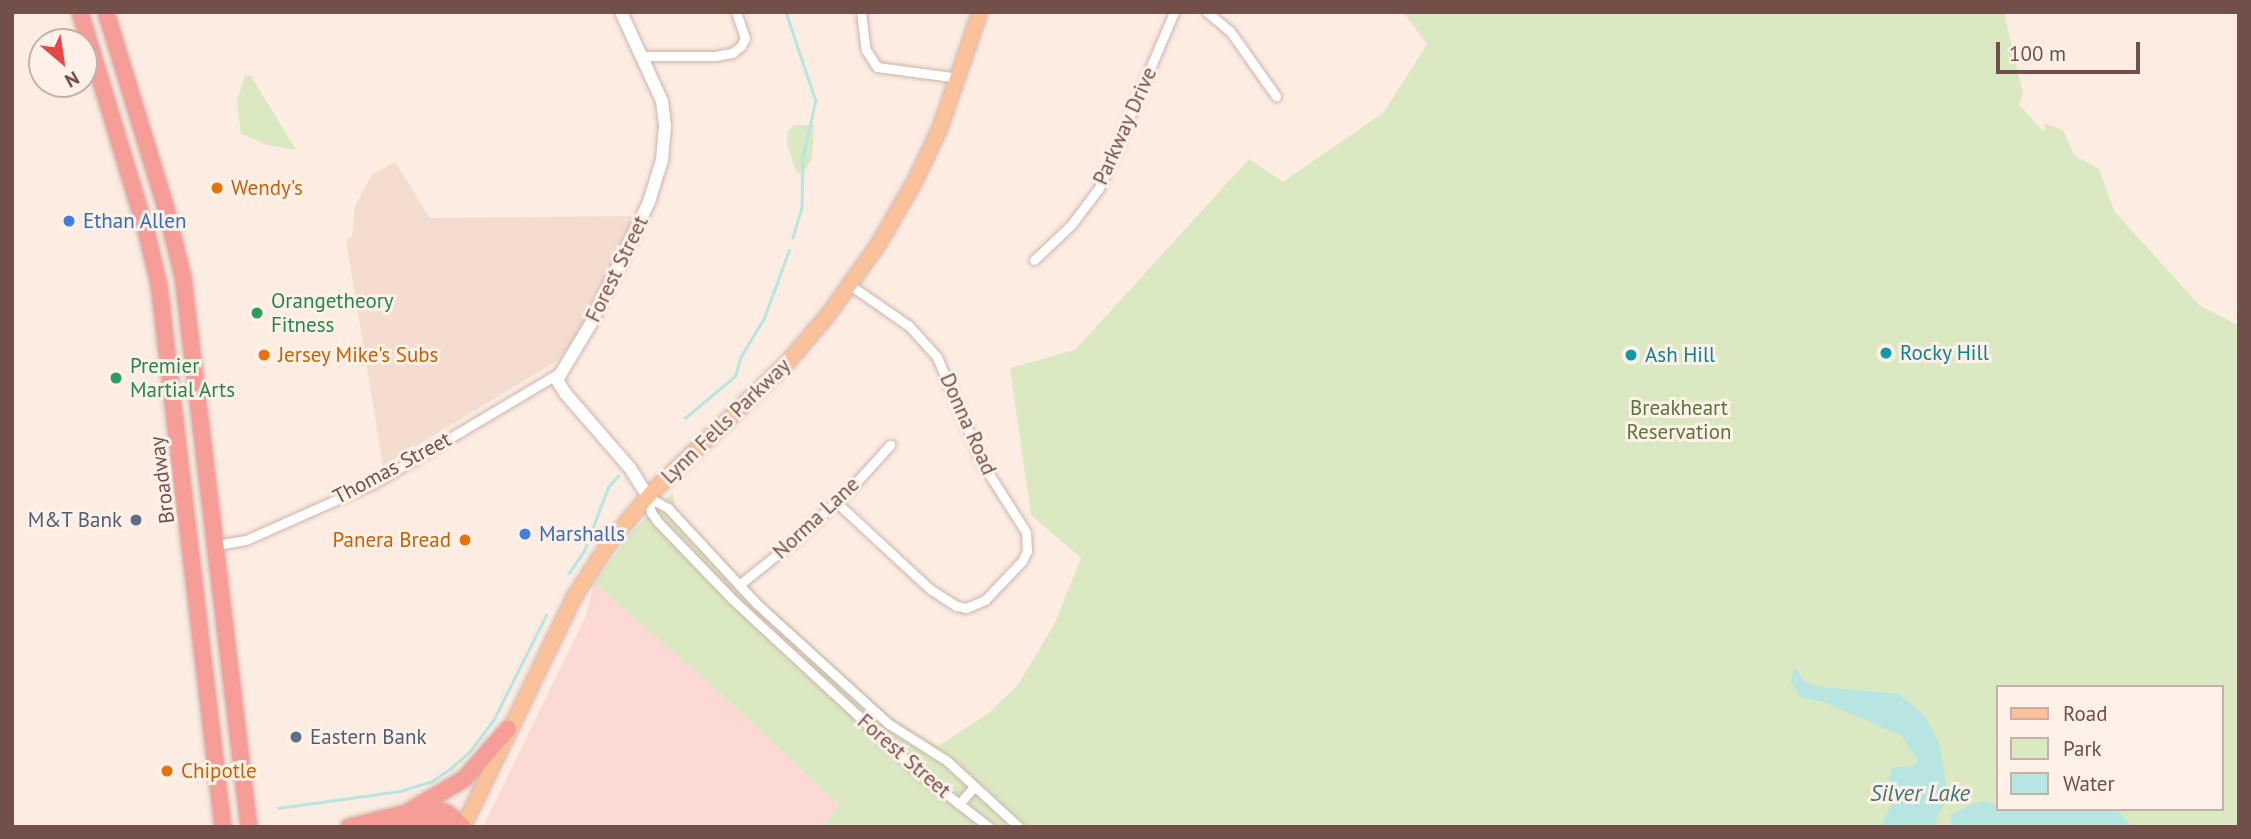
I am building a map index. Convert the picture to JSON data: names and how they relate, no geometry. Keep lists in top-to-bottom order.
{
  "streets": {
    "highway": ["Broadway"],
    "main road": ["Lynn Fells Parkway"],
    "street": [
      "Parkway Drive",
      "Forest Street",
      "Donna Road",
      "Thomas Street",
      "Norma Lane"
    ]
  },
  "crossings": [
    ["Forest Street", "Lynn Fells Parkway"],
    ["Forest Street", "Thomas Street"],
    ["Forest Street", "Norma Lane"],
    ["Lynn Fells Parkway", "Donna Road"],
    ["Donna Road", "Norma Lane"]
  ],
  "water": ["Silver Lake"],
  "parks": ["Breakheart Reservation"],
  "places": [
    "Wendy's",
    "Ethan Allen",
    "Orangetheory Fitness",
    "Rocky Hill",
    "Jersey Mike's Subs",
    "Ash Hill",
    "Premier Martial Arts",
    "M&T Bank",
    "Marshalls",
    "Panera Bread",
    "Eastern Bank",
    "Chipotle"
  ],
  "legend": ["Road", "Park", "Water"],
  "scale_bar": "100 m",
  "north": "bottom right"
}
